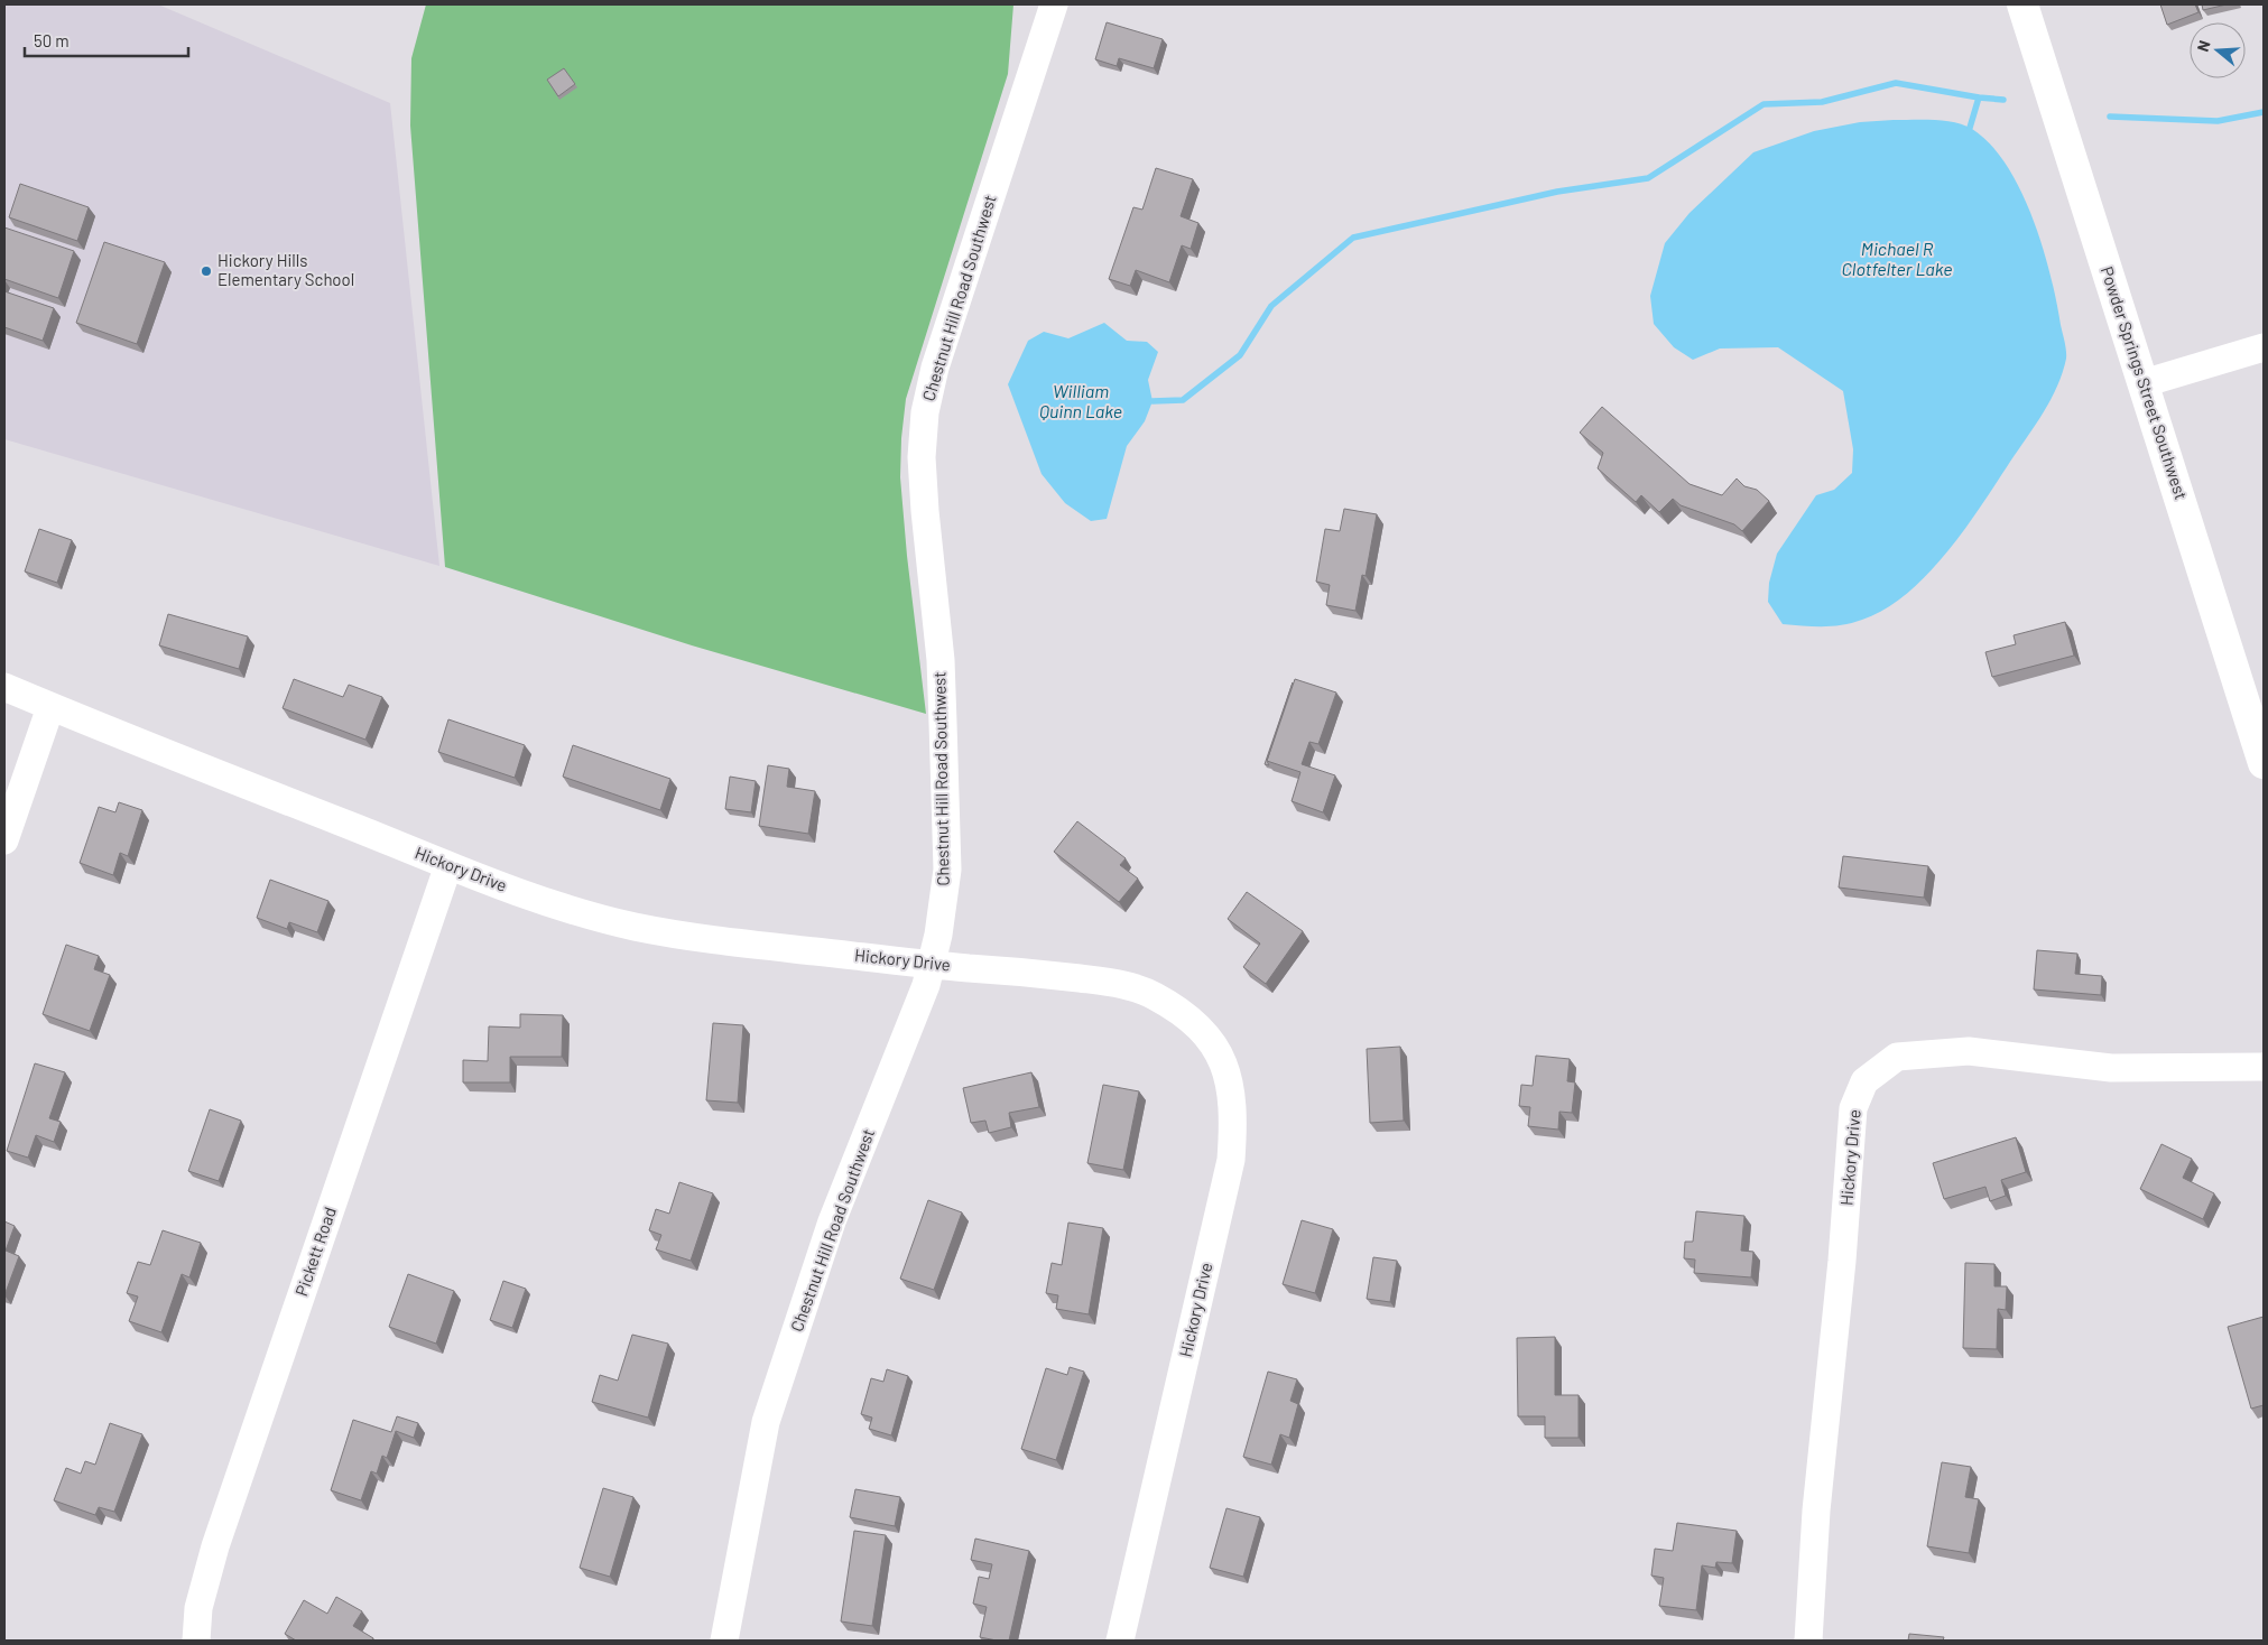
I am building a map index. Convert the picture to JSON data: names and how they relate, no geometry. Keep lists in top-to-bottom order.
{
  "streets": {
    "main road": ["Powder Springs Street Southwest"],
    "street": ["Chestnut Hill Road Southwest", "Hickory Drive", "Pickett Road"]
  },
  "crossings": [
    ["Chestnut Hill Road Southwest", "Hickory Drive"],
    ["Hickory Drive", "Pickett Road"]
  ],
  "water": ["Michael R Clotfelter Lake", "William Quinn Lake"],
  "places": ["Hickory Hills Elementary School"],
  "scale_bar": "50 m",
  "north": "left"
}
